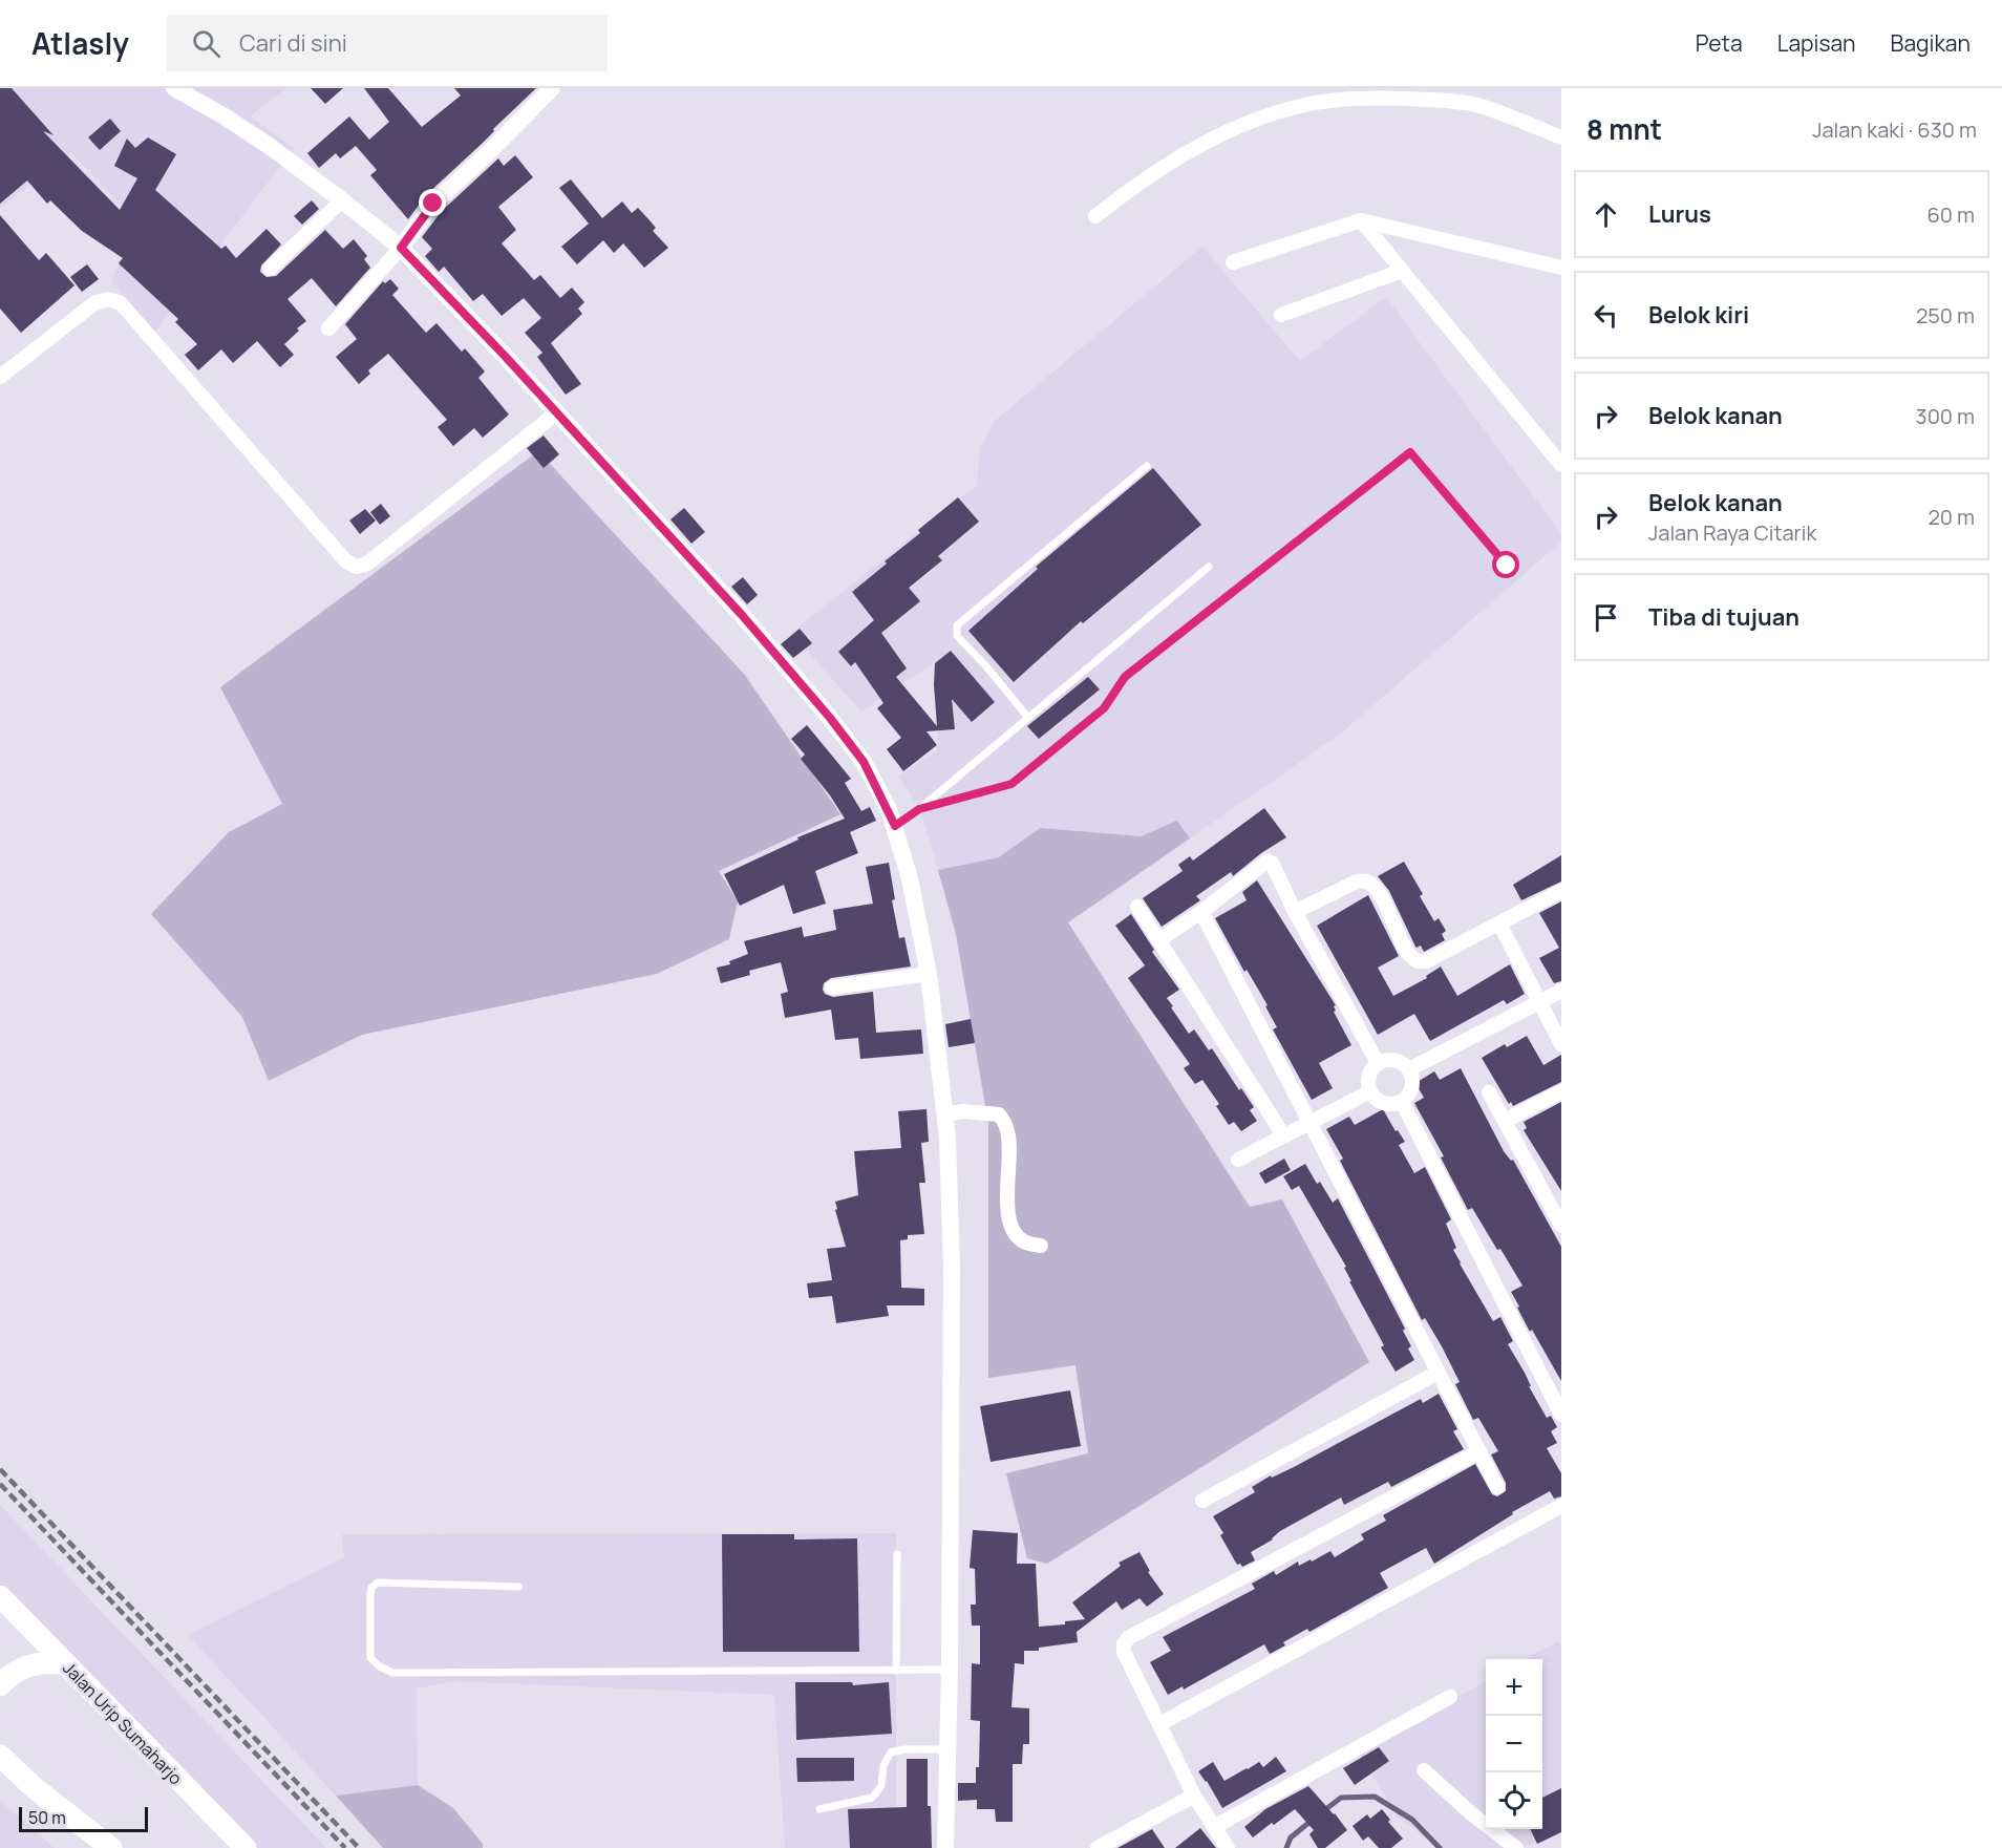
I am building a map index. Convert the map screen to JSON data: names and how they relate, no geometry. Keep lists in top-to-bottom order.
{
  "streets": {
    "highway": ["Jalan Urip Sumaharjo"]
  },
  "scale_bar": "50 m",
  "page": {
    "header": "Atlasly",
    "search": "Cari di sini",
    "nav": ["Peta", "Lapisan", "Bagikan"],
    "heading": ["8 mnt", "Jalan kaki · 630 m"],
    "list": [
      ["Lurus", "60 m"],
      ["Belok kiri", "250 m"],
      ["Belok kanan", "300 m"],
      ["Belok kanan", "Jalan Raya Citarik", "20 m"],
      "Tiba di tujuan"
    ],
    "map_buttons": ["+", "−"],
    "scale": "50 m"
  }
}
